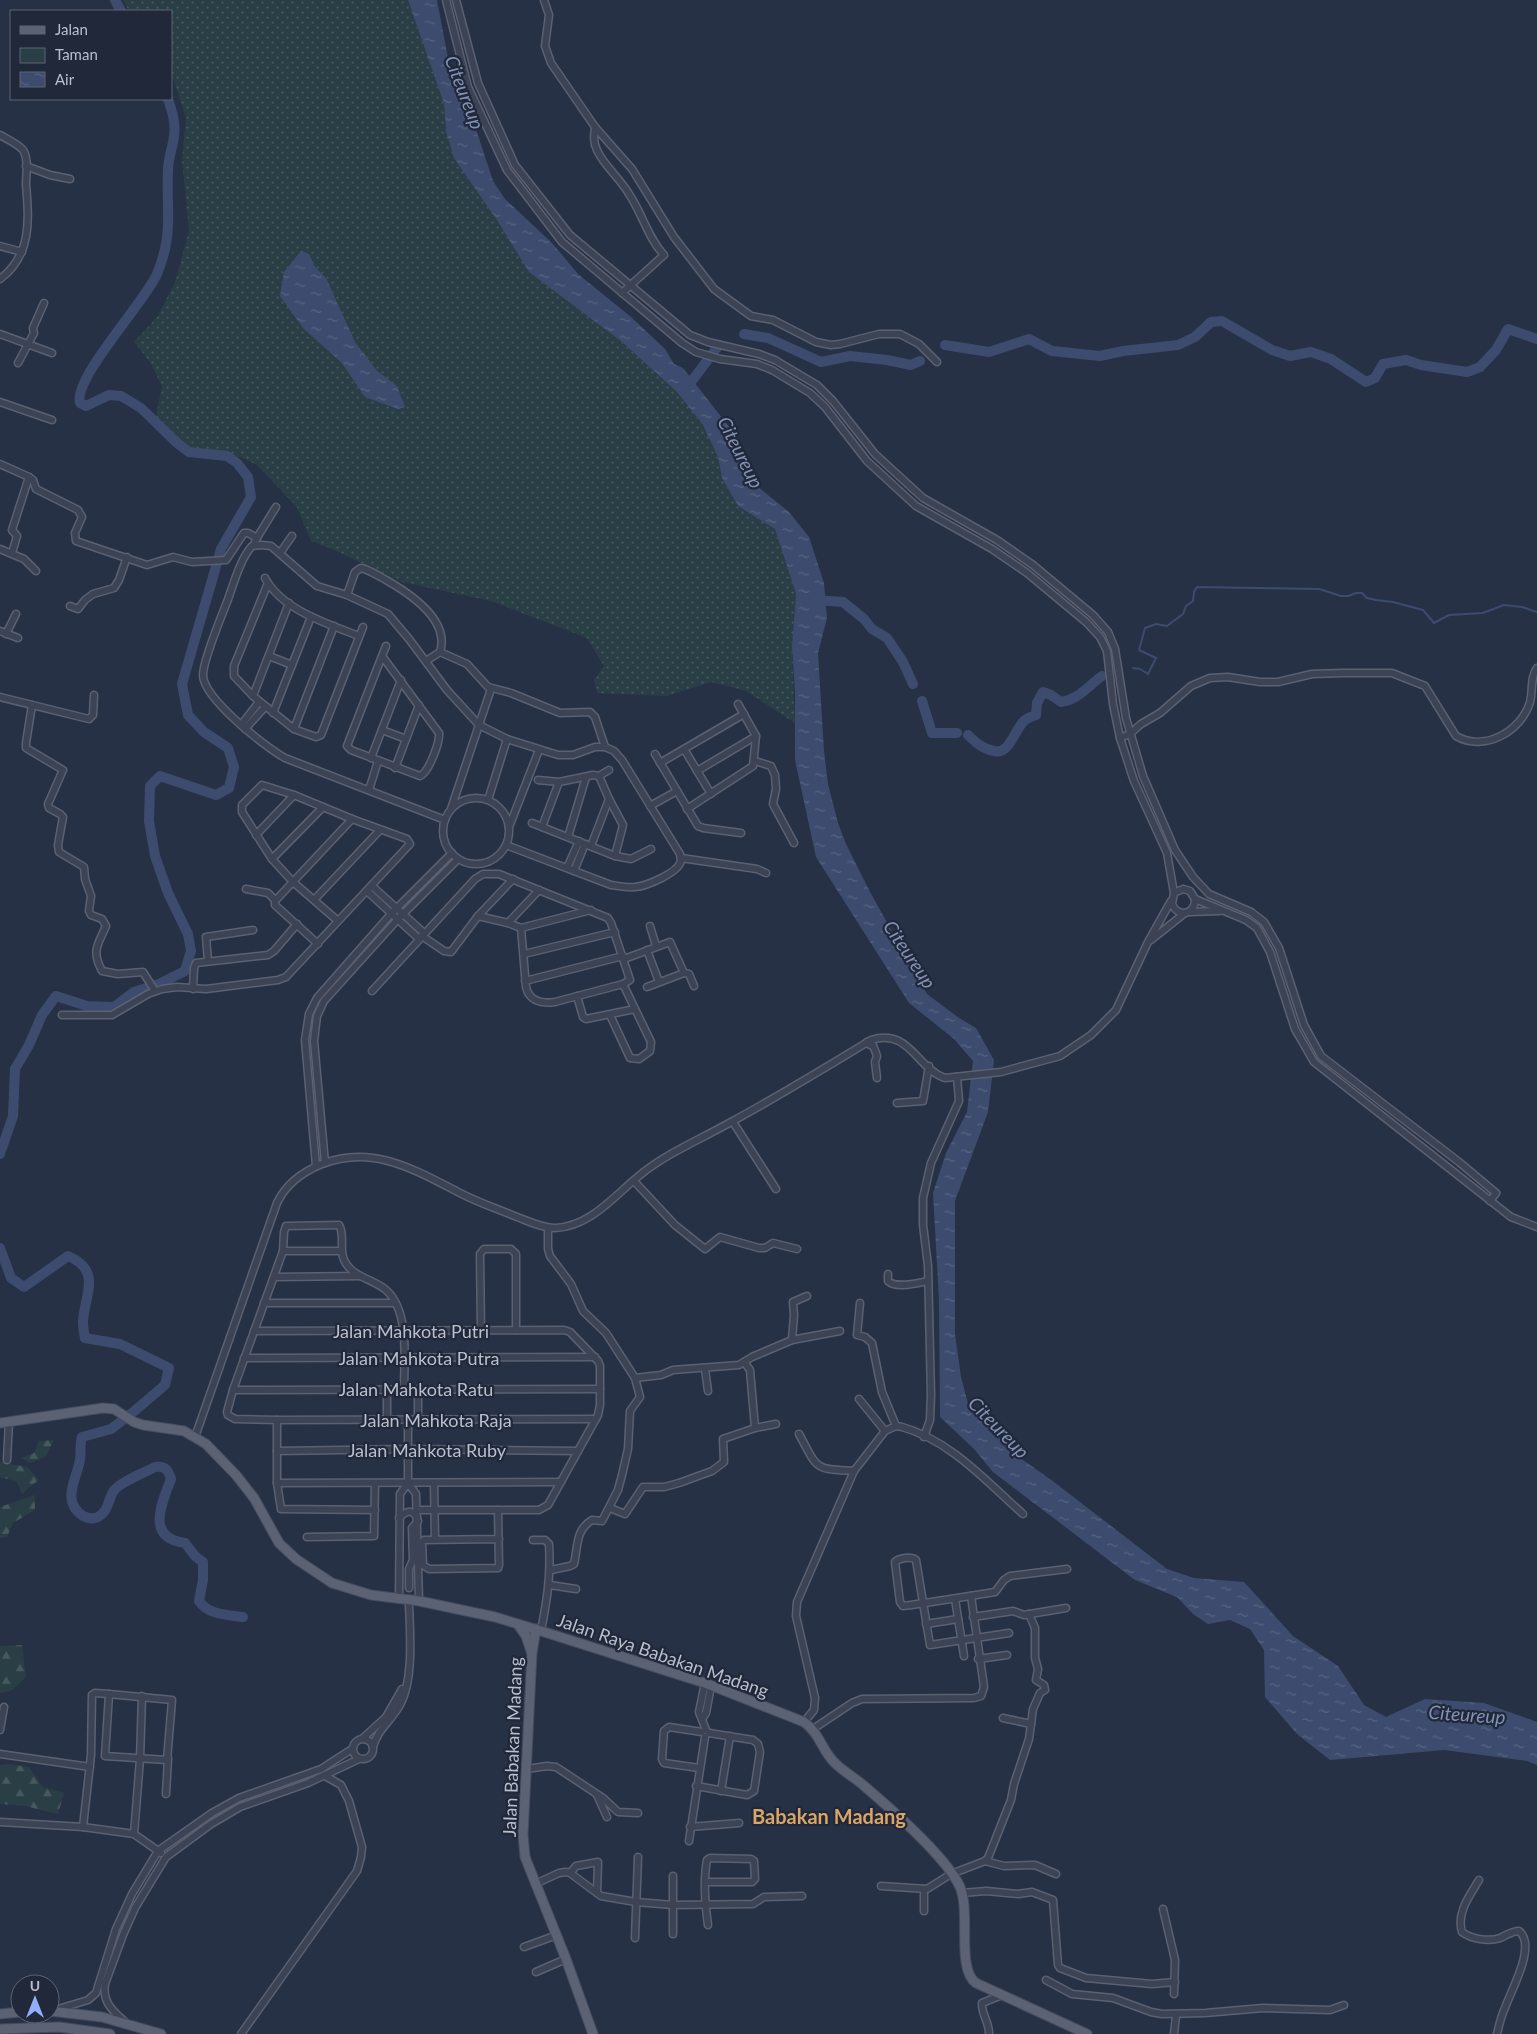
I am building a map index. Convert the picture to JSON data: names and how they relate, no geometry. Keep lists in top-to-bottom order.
{
  "streets": {
    "main road": ["Jalan Raya Babakan Madang", "Jalan Babakan Madang"],
    "street": [
      "Jalan Mahkota Putri",
      "Jalan Mahkota Putra",
      "Jalan Mahkota Ratu",
      "Jalan Mahkota Raja",
      "Jalan Mahkota Ruby"
    ]
  },
  "crossings": [
    ["Jalan Mahkota Putri", "Jalan Mahkota Putra"],
    ["Jalan Mahkota Ratu", "Jalan Mahkota Raja"],
    ["Jalan Raya Babakan Madang", "Jalan Babakan Madang"]
  ],
  "districts": ["Babakan Madang"],
  "water": ["Citeureup"],
  "legend": ["Jalan", "Taman", "Air"],
  "north": "top"
}
